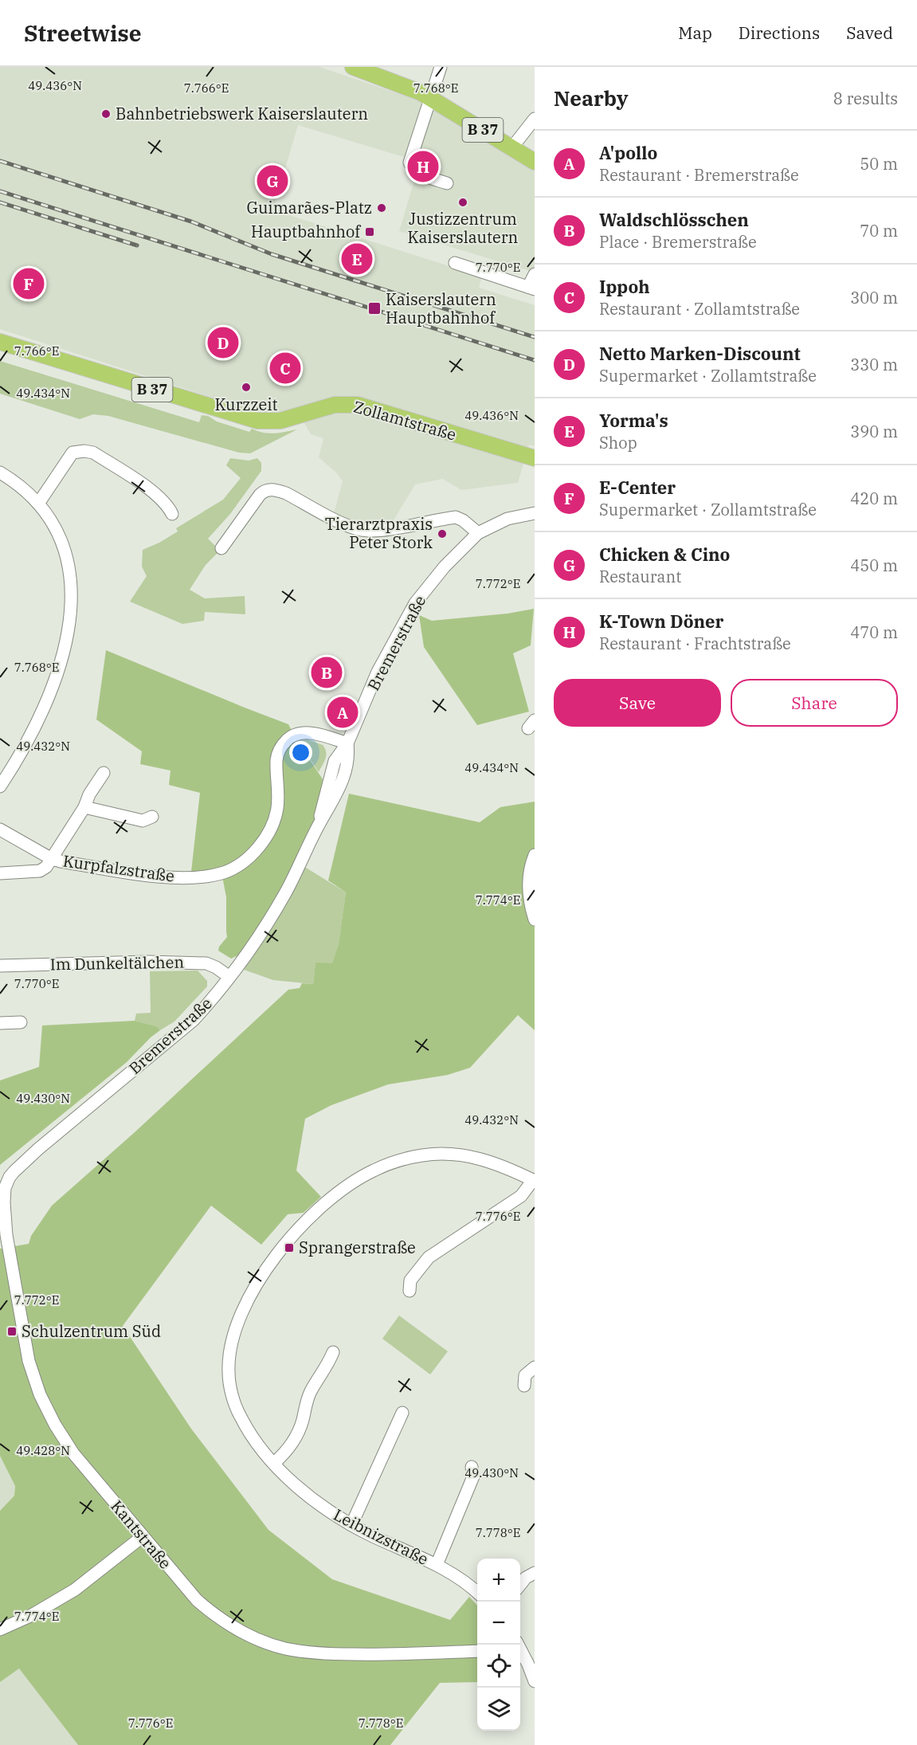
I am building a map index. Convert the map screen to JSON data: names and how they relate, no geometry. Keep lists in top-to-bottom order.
{
  "streets": {
    "main road": ["B 37", "Zollamtstraße"],
    "street": [
      "Bremerstraße",
      "Kurpfalzstraße",
      "Im Dunkeltälchen",
      "Kantstraße",
      "Leibnizstraße"
    ]
  },
  "crossings": [
    ["Bremerstraße", "Kurpfalzstraße"],
    ["Bremerstraße", "Im Dunkeltälchen"],
    ["Bremerstraße", "Kantstraße"]
  ],
  "places": {
    "other": [
      "Bahnbetriebswerk Kaiserslautern",
      "Justizzentrum Kaiserslautern",
      "Guimarães-Platz",
      "Kurzzeit",
      "Tierarztpraxis Peter Stork"
    ],
    "transit": [
      "Hauptbahnhof",
      "Kaiserslautern Hauptbahnhof",
      "Sprangerstraße",
      "Schulzentrum Süd"
    ]
  },
  "page": {
    "header": "Streetwise",
    "nav": ["Map", "Directions", "Saved"],
    "heading": ["Nearby", "8 results"],
    "list": [
      {
        "mark": "A",
        "name": "A'pollo",
        "note": "Restaurant · Bremerstraße",
        "value": "50 m"
      },
      {
        "mark": "B",
        "name": "Waldschlösschen",
        "note": "Place · Bremerstraße",
        "value": "70 m"
      },
      {
        "mark": "C",
        "name": "Ippoh",
        "note": "Restaurant · Zollamtstraße",
        "value": "300 m"
      },
      {
        "mark": "D",
        "name": "Netto Marken-Discount",
        "note": "Supermarket · Zollamtstraße",
        "value": "330 m"
      },
      {
        "mark": "E",
        "name": "Yorma's",
        "note": "Shop",
        "value": "390 m"
      },
      {
        "mark": "F",
        "name": "E-Center",
        "note": "Supermarket · Zollamtstraße",
        "value": "420 m"
      },
      {
        "mark": "G",
        "name": "Chicken & Cino",
        "note": "Restaurant",
        "value": "450 m"
      },
      {
        "mark": "H",
        "name": "K-Town Döner",
        "note": "Restaurant · Frachtstraße",
        "value": "470 m"
      }
    ],
    "pins": [
      "H",
      "G",
      "E",
      "F",
      "D",
      "C",
      "B",
      "A"
    ],
    "buttons": ["Save", "Share"],
    "map_buttons": ["+", "−"]
  },
  "coordinates": [
    "49.436°N",
    "7.766°E",
    "7.768°E",
    "7.770°E",
    "49.434°N",
    "7.772°E",
    "49.432°N",
    "7.774°E",
    "49.430°N",
    "7.776°E",
    "49.428°N",
    "7.778°E"
  ]
}
